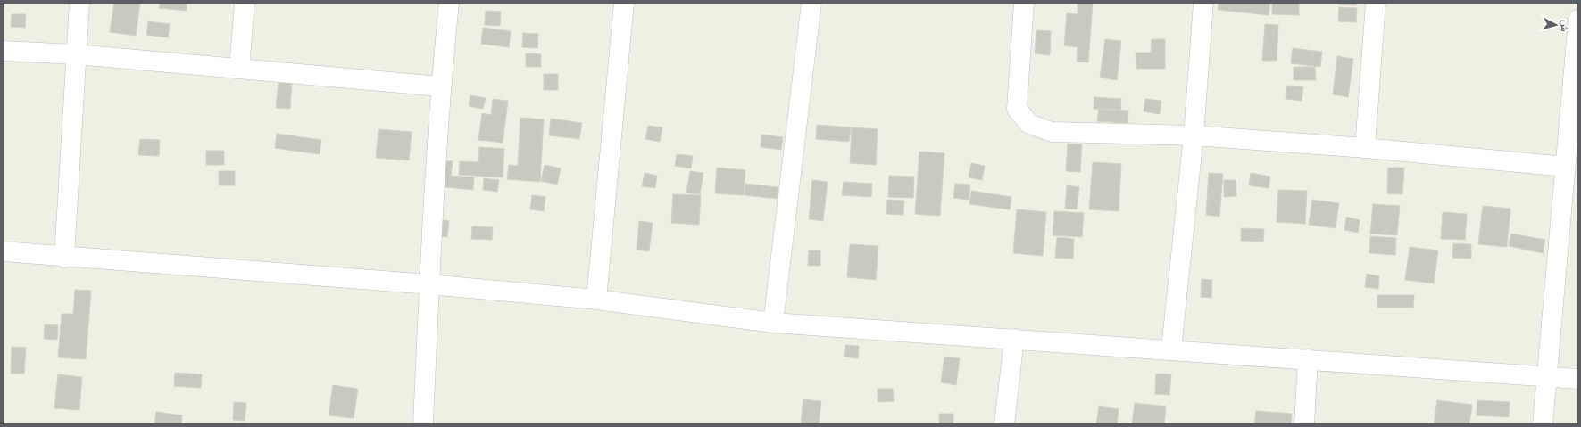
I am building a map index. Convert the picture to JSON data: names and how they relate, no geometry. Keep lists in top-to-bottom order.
{
  "north": "right"
}
